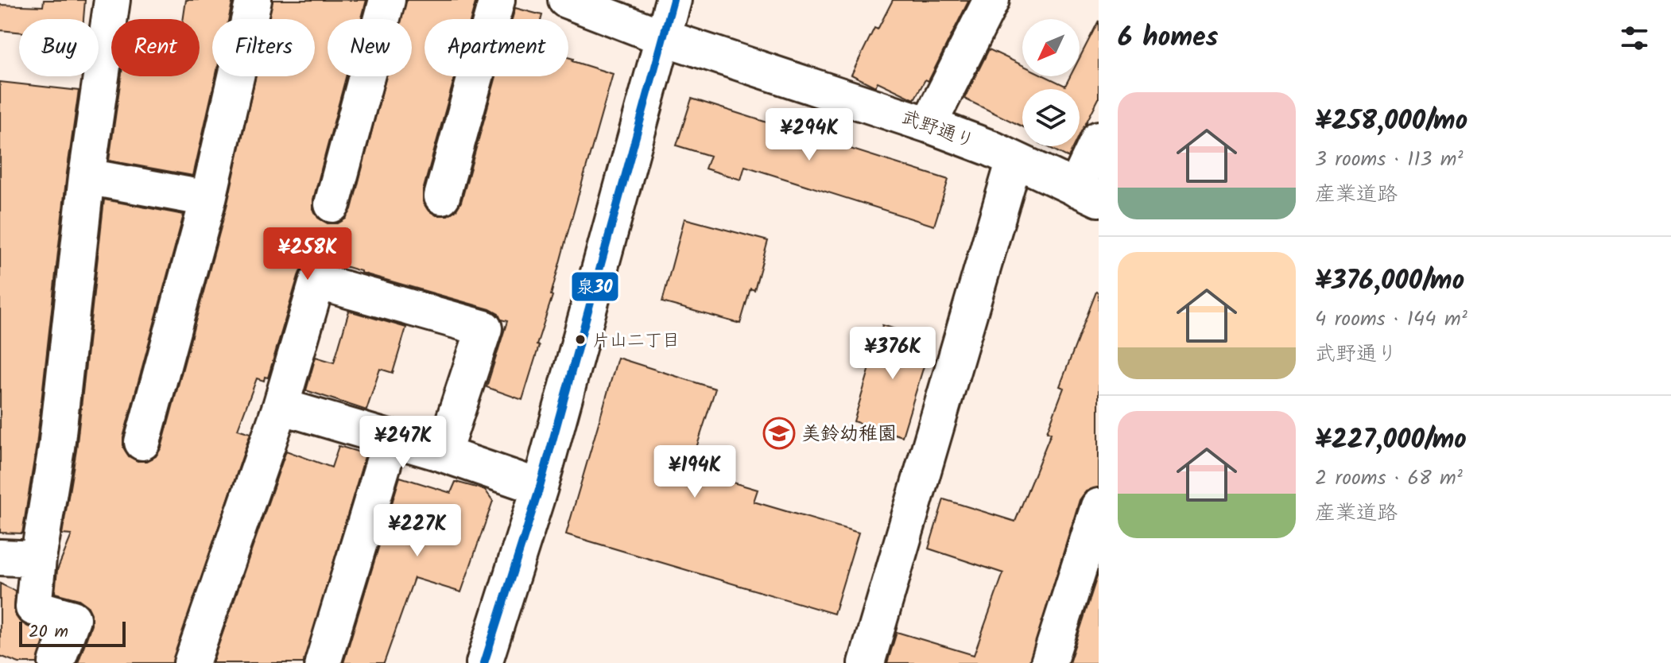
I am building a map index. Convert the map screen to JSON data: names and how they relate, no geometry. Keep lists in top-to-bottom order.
{
  "streets": {
    "street": ["武野通り"]
  },
  "places": {
    "other": ["片山二丁目"],
    "school or university": ["美鈴幼稚園"]
  },
  "lines": ["transit line 泉30"],
  "scale_bar": "20 m",
  "north": "bottom left",
  "page": {
    "heading": "6 homes",
    "chip": [
      "Buy",
      "Rent",
      "Filters",
      "New",
      "Apartment"
    ],
    "list": [
      {
        "name": "¥258,000/mo",
        "note": "3 rooms · 113 m² · 産業道路"
      },
      {
        "name": "¥376,000/mo",
        "note": "4 rooms · 144 m² · 武野通り"
      },
      {
        "name": "¥227,000/mo",
        "note": "2 rooms · 68 m² · 産業道路"
      }
    ],
    "price": [
      "¥294K",
      "¥258K",
      "¥376K",
      "¥247K",
      "¥194K",
      "¥227K"
    ],
    "scale": "20 m"
  }
}
